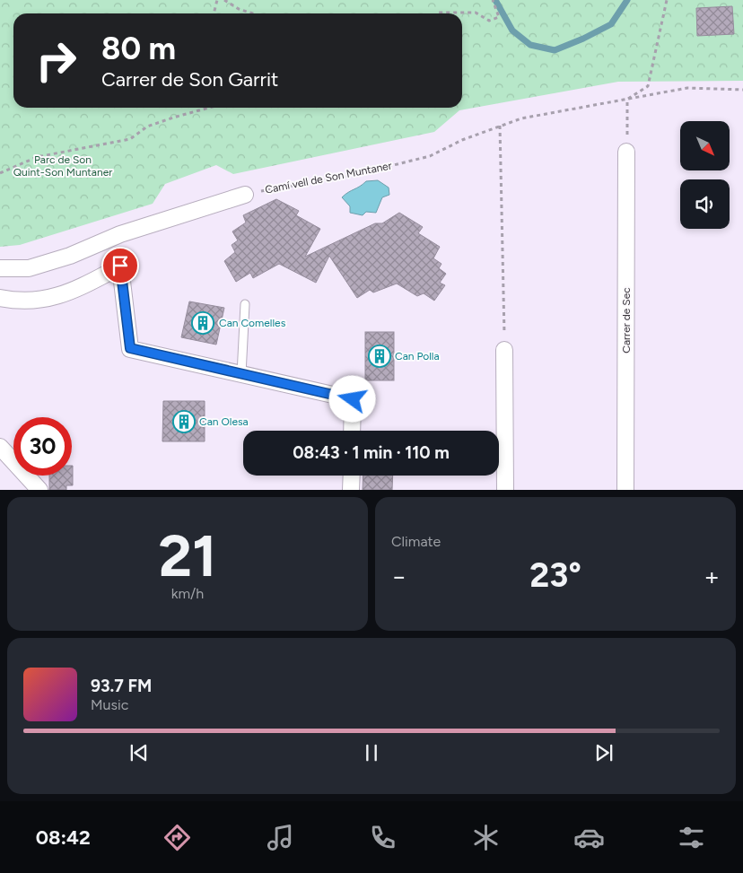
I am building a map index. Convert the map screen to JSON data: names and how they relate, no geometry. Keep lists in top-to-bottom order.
{
  "streets": {
    "street": ["Carrer de Sec"],
    "path": ["Camí vell de Son Muntaner"]
  },
  "parks": ["Parc de Son Quint-Son Muntaner"],
  "places": {
    "building": ["Can Comelles", "Can Polla", "Can Olesa"]
  },
  "north": "bottom right",
  "page": {
    "turn": ["80 m", "Carrer de Son Garrit"],
    "limit": "30",
    "trip": "08:43 · 1 min · 110 m",
    "tile": [
      ["21", "km/h"],
      "Climate"
    ],
    "heat": ["−", "23°", "+"],
    "song": ["93.7 FM", "Music"],
    "tabs": "08:42"
  }
}
